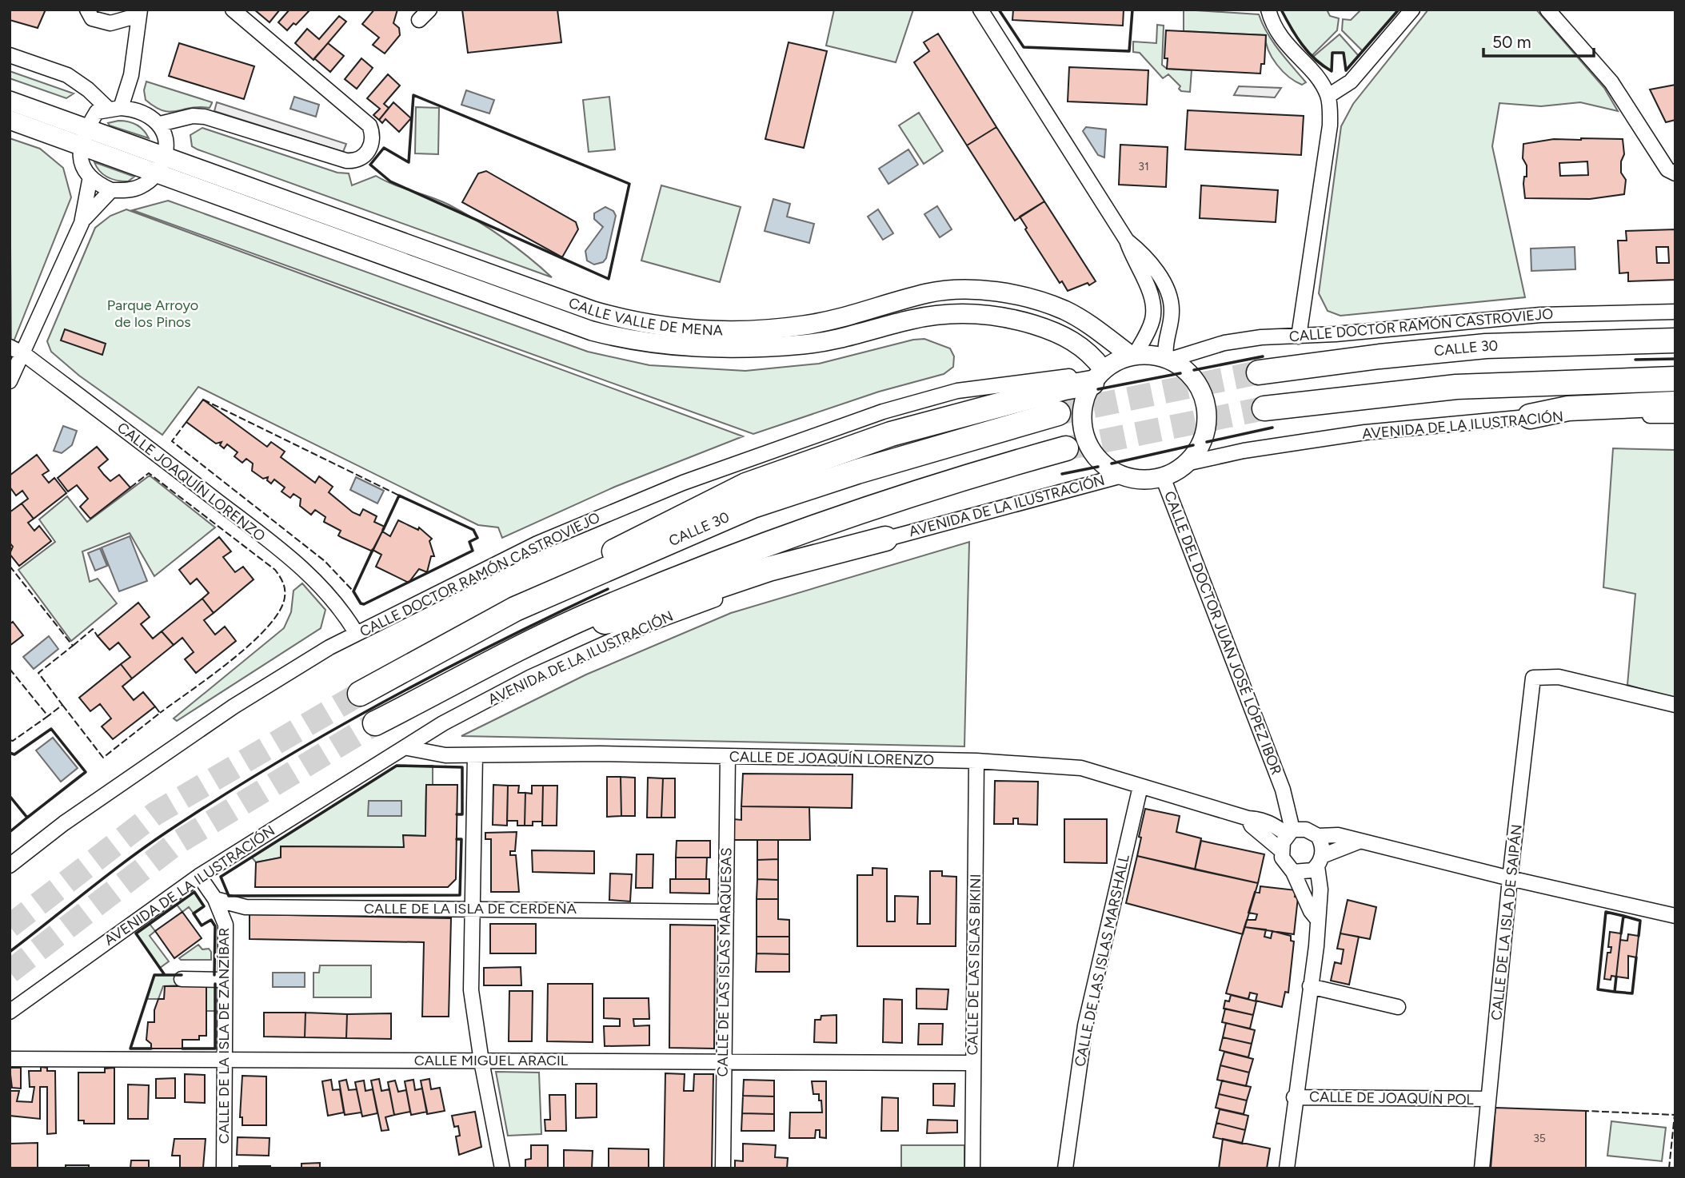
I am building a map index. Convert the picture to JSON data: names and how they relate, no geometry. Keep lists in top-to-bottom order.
{
  "streets": {
    "highway": ["CALLE 30"],
    "main road": ["CALLE VALLE DE MENA"],
    "street": [
      "CALLE DOCTOR RAMÓN CASTROVIEJO",
      "AVENIDA DE LA ILUSTRACIÓN",
      "CALLE JOAQUÍN LORENZO",
      "CALLE DEL DOCTOR JUAN JOSÉ LÓPEZ IBOR",
      "CALLE DE JOAQUÍN LORENZO",
      "CALLE DE LA ISLA DE CERDEÑA",
      "CALLE DE LA ISLA DE SAIPÁN",
      "CALLE DE LAS ISLAS MARSHALL",
      "CALLE DE LAS ISLAS MARQUESAS",
      "CALLE DE LAS ISLAS BIKINI",
      "CALLE DE LA ISLA DE ZANZÍBAR",
      "CALLE MIGUEL ARACIL",
      "CALLE DE JOAQUÍN POL"
    ]
  },
  "crossings": [
    ["CALLE VALLE DE MENA", "CALLE DOCTOR RAMÓN CASTROVIEJO"],
    ["CALLE VALLE DE MENA", "AVENIDA DE LA ILUSTRACIÓN"],
    ["CALLE VALLE DE MENA", "CALLE DEL DOCTOR JUAN JOSÉ LÓPEZ IBOR"],
    ["CALLE DOCTOR RAMÓN CASTROVIEJO", "AVENIDA DE LA ILUSTRACIÓN"],
    ["CALLE DOCTOR RAMÓN CASTROVIEJO", "CALLE JOAQUÍN LORENZO"],
    ["CALLE DOCTOR RAMÓN CASTROVIEJO", "CALLE DEL DOCTOR JUAN JOSÉ LÓPEZ IBOR"],
    ["AVENIDA DE LA ILUSTRACIÓN", "CALLE DEL DOCTOR JUAN JOSÉ LÓPEZ IBOR"],
    ["AVENIDA DE LA ILUSTRACIÓN", "CALLE DE JOAQUÍN LORENZO"],
    ["AVENIDA DE LA ILUSTRACIÓN", "CALLE DE LA ISLA DE ZANZÍBAR"],
    ["CALLE DEL DOCTOR JUAN JOSÉ LÓPEZ IBOR", "CALLE DE JOAQUÍN LORENZO"],
    ["CALLE DE JOAQUÍN LORENZO", "CALLE DE LA ISLA DE SAIPÁN"],
    ["CALLE DE JOAQUÍN LORENZO", "CALLE DE LAS ISLAS MARSHALL"],
    ["CALLE DE JOAQUÍN LORENZO", "CALLE DE LAS ISLAS MARQUESAS"],
    ["CALLE DE JOAQUÍN LORENZO", "CALLE DE LAS ISLAS BIKINI"],
    ["CALLE DE LA ISLA DE CERDEÑA", "CALLE DE LAS ISLAS MARQUESAS"],
    ["CALLE DE LA ISLA DE CERDEÑA", "CALLE DE LA ISLA DE ZANZÍBAR"],
    ["CALLE DE LA ISLA DE SAIPÁN", "CALLE DE JOAQUÍN POL"],
    ["CALLE DE LAS ISLAS MARQUESAS", "CALLE MIGUEL ARACIL"],
    ["CALLE DE LAS ISLAS BIKINI", "CALLE MIGUEL ARACIL"],
    ["CALLE DE LA ISLA DE ZANZÍBAR", "CALLE MIGUEL ARACIL"]
  ],
  "parks": ["Parque Arroyo de los Pinos"],
  "house_numbers": ["31", "35"],
  "scale_bar": "50 m"
}
